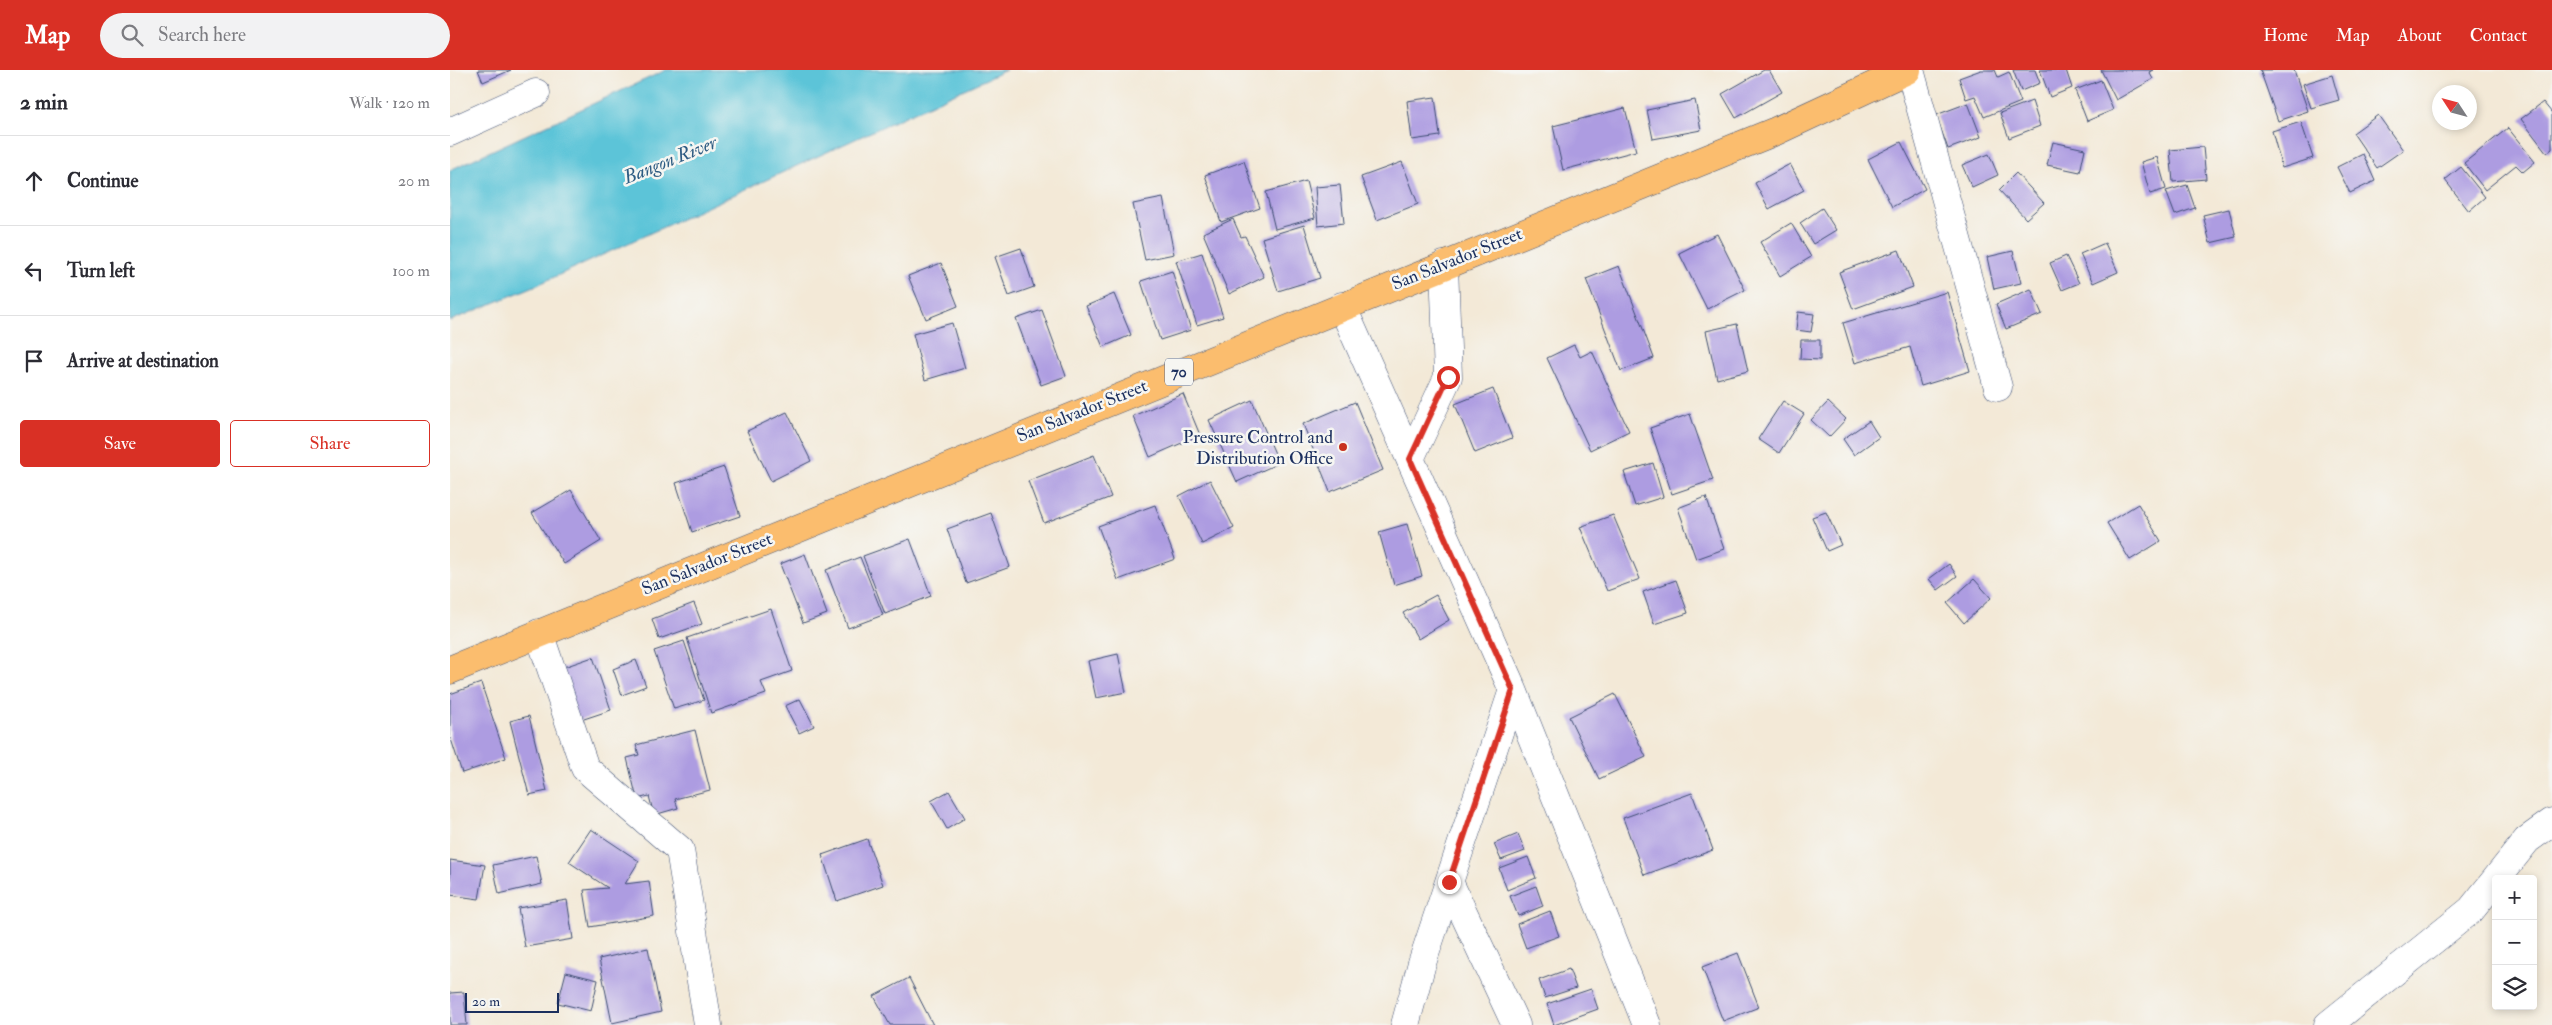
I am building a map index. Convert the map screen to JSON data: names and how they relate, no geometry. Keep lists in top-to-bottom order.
{
  "streets": {
    "highway": ["San Salvador Street", "70"]
  },
  "water": ["Bangon River"],
  "places": ["Pressure Control and Distribution Office"],
  "scale_bar": "20 m",
  "north": "top left",
  "page": {
    "header": "Map",
    "search": "Search here",
    "nav": [
      "Home",
      "Map",
      "About",
      "Contact"
    ],
    "heading": ["2 min", "Walk · 120 m"],
    "list": [
      ["Continue", "20 m"],
      ["Turn left", "100 m"],
      "Arrive at destination"
    ],
    "buttons": ["Save", "Share"],
    "map_buttons": ["+", "−"],
    "scale": "20 m"
  }
}
